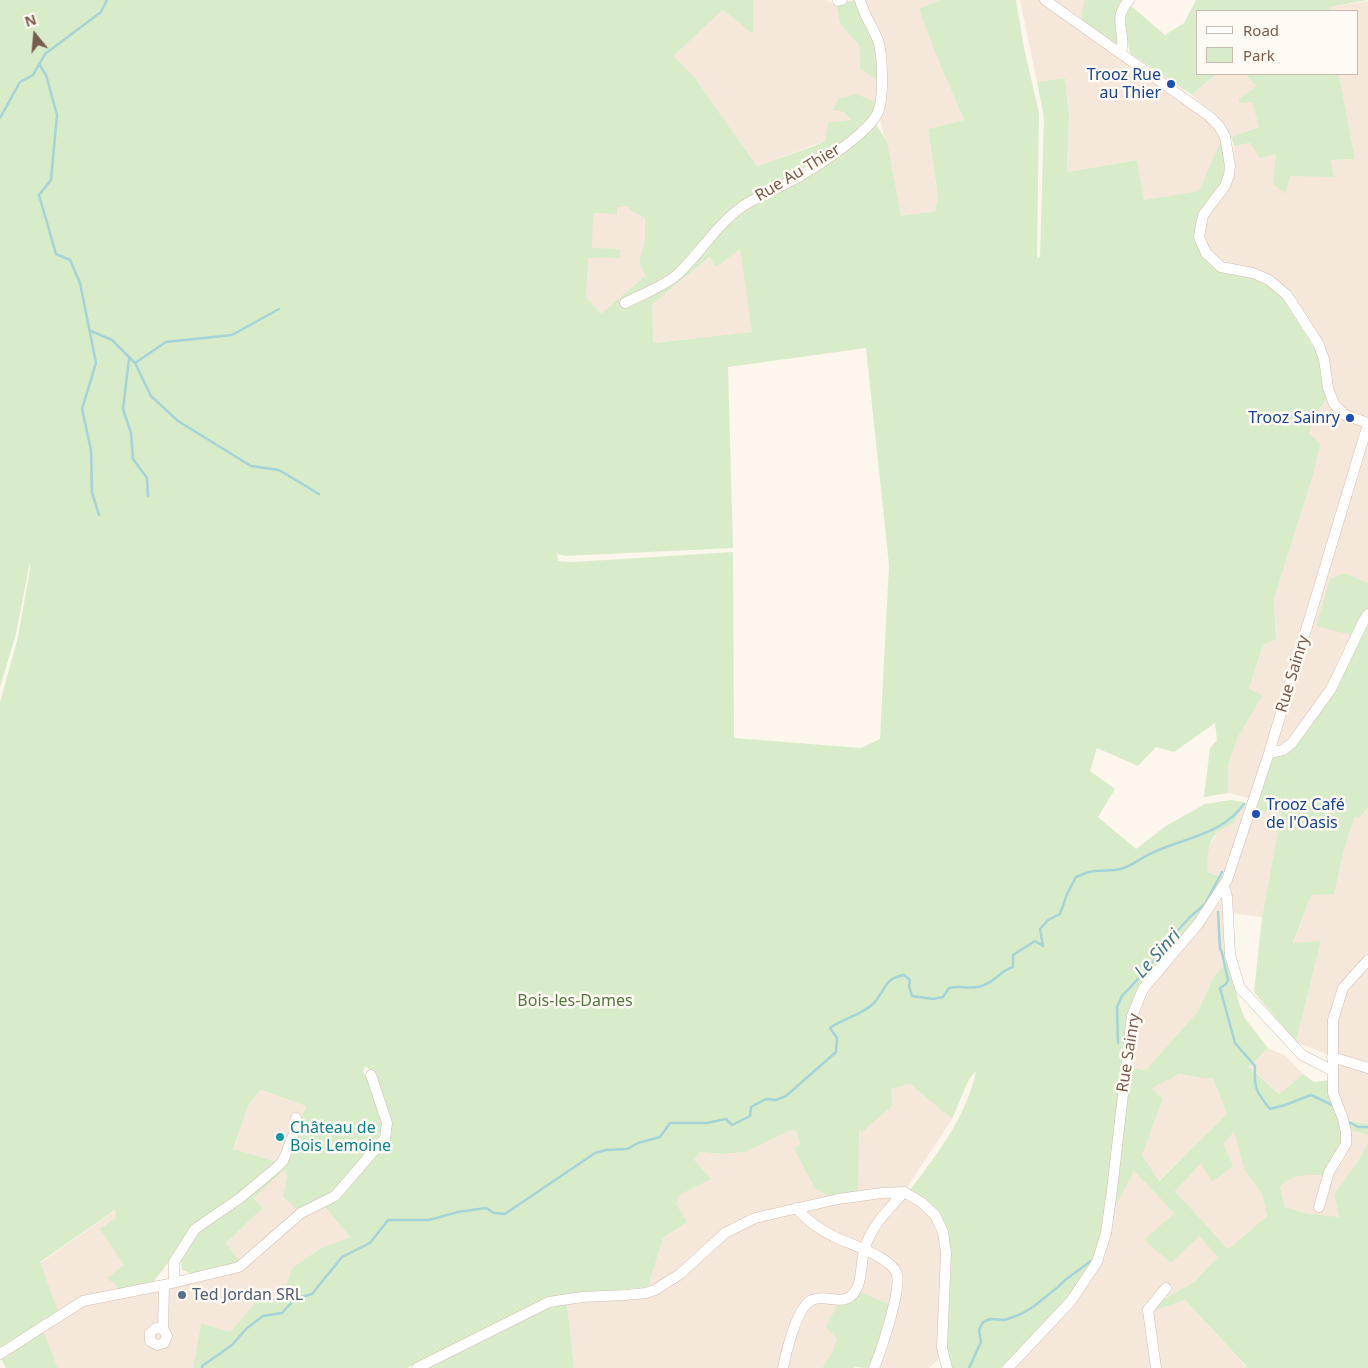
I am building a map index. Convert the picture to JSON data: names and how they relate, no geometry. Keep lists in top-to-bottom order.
{
  "streets": {
    "street": ["Rue Au Thier", "Rue Sainry"]
  },
  "water": ["Le Sinri"],
  "parks": ["Bois-les-Dames"],
  "places": [
    "Trooz Rue au Thier",
    "Trooz Sainry",
    "Trooz Café de l'Oasis",
    "Château de Bois Lemoine",
    "Ted Jordan SRL"
  ],
  "legend": ["Road", "Park"],
  "north": "top"
}
